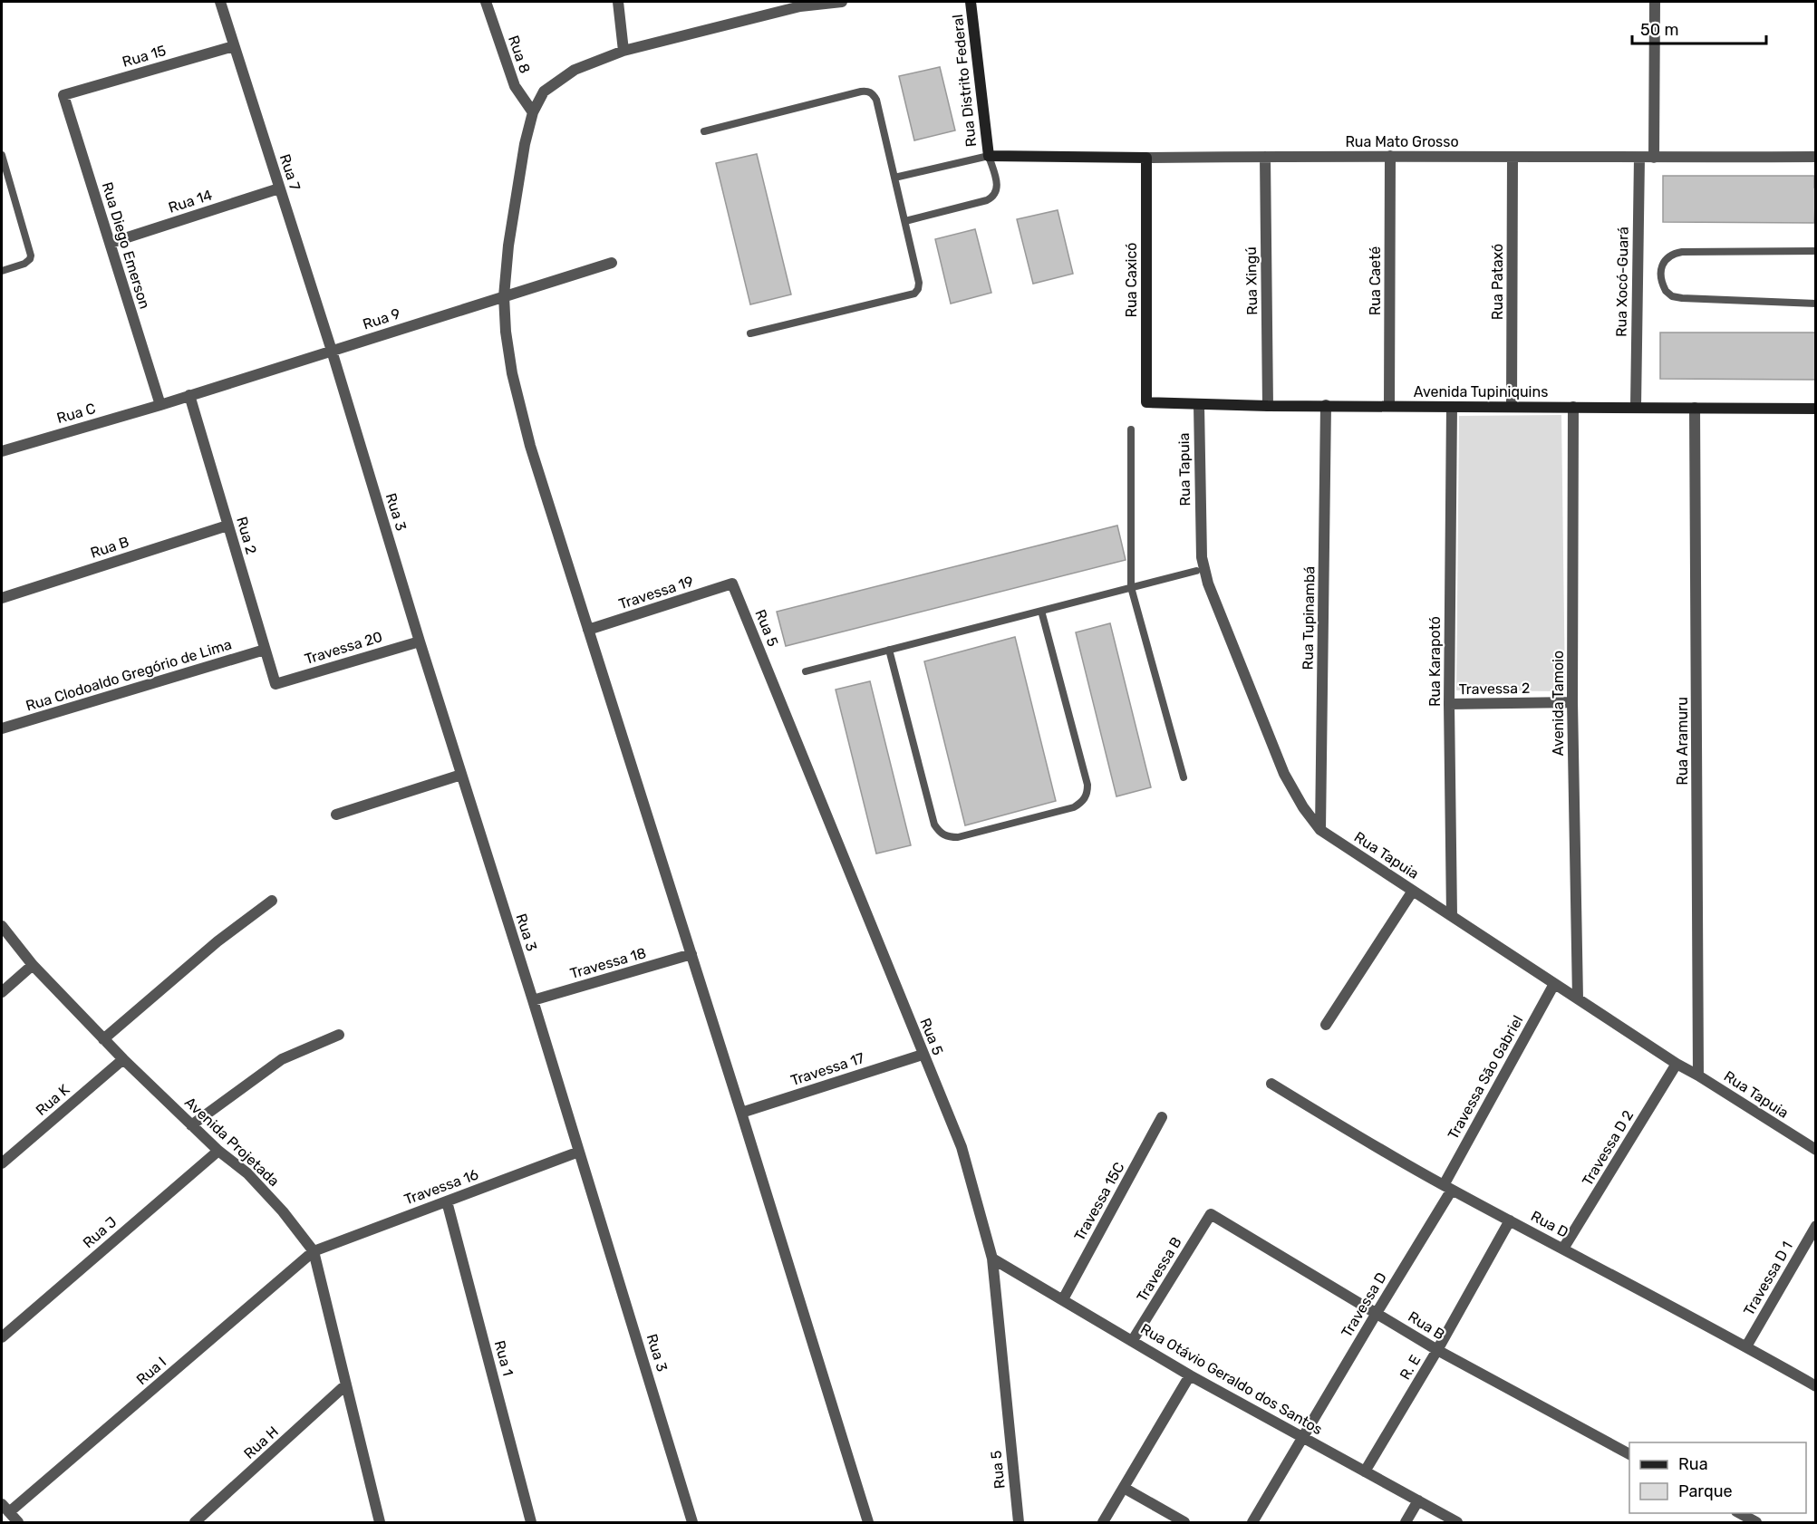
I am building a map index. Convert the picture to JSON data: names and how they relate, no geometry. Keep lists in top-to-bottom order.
{
  "streets": {
    "street": [
      "Rua 8",
      "Rua 15",
      "Rua Distrito Federal",
      "Rua Mato Grosso",
      "Rua 7",
      "Rua 14",
      "Rua Diego Emerson",
      "Rua Caxicó",
      "Rua Xingú",
      "Rua Caeté",
      "Rua Pataxó",
      "Rua Xocó-Guará",
      "Rua 9",
      "Avenida Tupiniquins",
      "Rua C",
      "Rua Tapuia",
      "Rua 3",
      "Rua 2",
      "Rua B",
      "Travessa 19",
      "Rua Tupinambá",
      "Rua 5",
      "Travessa 20",
      "Rua Karapotó",
      "Rua Clodoaldo Gregório de Lima",
      "Travessa 2",
      "Avenida Tamoio",
      "Rua Aramuru",
      "Travessa 18",
      "Travessa 17",
      "Travessa São Gabriel",
      "Rua K",
      "Avenida Projetada",
      "Travessa D 2",
      "Travessa 16",
      "Travessa 15C",
      "Rua D",
      "Rua J",
      "Travessa B",
      "Travessa D 1",
      "Travessa D",
      "Rua 1",
      "R. E",
      "Rua I",
      "Rua Otávio Geraldo dos Santos",
      "Rua H"
    ]
  },
  "crossings": [
    ["Rua 15", "Rua 7"],
    ["Rua 15", "Rua Diego Emerson"],
    ["Rua Distrito Federal", "Rua Mato Grosso"],
    ["Rua Mato Grosso", "Rua Caxicó"],
    ["Rua Mato Grosso", "Rua Xingú"],
    ["Rua Mato Grosso", "Rua Caeté"],
    ["Rua Mato Grosso", "Rua Pataxó"],
    ["Rua Mato Grosso", "Rua Xocó-Guará"],
    ["Rua 7", "Rua 14"],
    ["Rua 7", "Rua 9"],
    ["Rua 7", "Rua 3"],
    ["Rua 14", "Rua Diego Emerson"],
    ["Rua Diego Emerson", "Rua 9"],
    ["Rua Diego Emerson", "Rua C"],
    ["Rua Caxicó", "Avenida Tupiniquins"],
    ["Rua Xingú", "Avenida Tupiniquins"],
    ["Rua Caeté", "Avenida Tupiniquins"],
    ["Rua Pataxó", "Avenida Tupiniquins"],
    ["Rua Xocó-Guará", "Avenida Tupiniquins"],
    ["Rua 9", "Rua C"],
    ["Rua 9", "Rua 3"],
    ["Rua 9", "Rua 2"],
    ["Avenida Tupiniquins", "Rua Tapuia"],
    ["Avenida Tupiniquins", "Rua Tupinambá"],
    ["Avenida Tupiniquins", "Rua Karapotó"],
    ["Avenida Tupiniquins", "Avenida Tamoio"],
    ["Avenida Tupiniquins", "Rua Aramuru"],
    ["Rua Tapuia", "Rua Tupinambá"],
    ["Rua Tapuia", "Rua Karapotó"],
    ["Rua Tapuia", "Avenida Tamoio"],
    ["Rua Tapuia", "Rua Aramuru"],
    ["Rua Tapuia", "Travessa São Gabriel"],
    ["Rua Tapuia", "Travessa D 2"],
    ["Rua 3", "Travessa 20"],
    ["Rua 3", "Travessa 18"],
    ["Rua 3", "Travessa 16"],
    ["Rua 2", "Rua B"],
    ["Rua 2", "Travessa 20"],
    ["Rua 2", "Rua Clodoaldo Gregório de Lima"],
    ["Rua B", "Travessa B"],
    ["Rua B", "Travessa D"],
    ["Rua B", "R. E"],
    ["Travessa 19", "Rua 5"],
    ["Rua 5", "Travessa 17"],
    ["Rua 5", "Rua Otávio Geraldo dos Santos"],
    ["Rua Karapotó", "Travessa 2"],
    ["Travessa 2", "Avenida Tamoio"],
    ["Travessa São Gabriel", "Rua D"],
    ["Travessa São Gabriel", "Travessa D"],
    ["Rua K", "Avenida Projetada"],
    ["Avenida Projetada", "Travessa 16"],
    ["Avenida Projetada", "Rua J"],
    ["Avenida Projetada", "Rua I"],
    ["Avenida Projetada", "Rua H"],
    ["Travessa D 2", "Rua D"],
    ["Travessa 16", "Rua 1"],
    ["Travessa 16", "Rua I"],
    ["Travessa 15C", "Rua Otávio Geraldo dos Santos"],
    ["Rua D", "Travessa D 1"],
    ["Rua D", "Travessa D"],
    ["Rua D", "R. E"],
    ["Travessa B", "Rua Otávio Geraldo dos Santos"],
    ["Travessa D", "Rua Otávio Geraldo dos Santos"],
    ["R. E", "Rua Otávio Geraldo dos Santos"]
  ],
  "legend": ["Rua", "Parque"],
  "scale_bar": "50 m"
}
